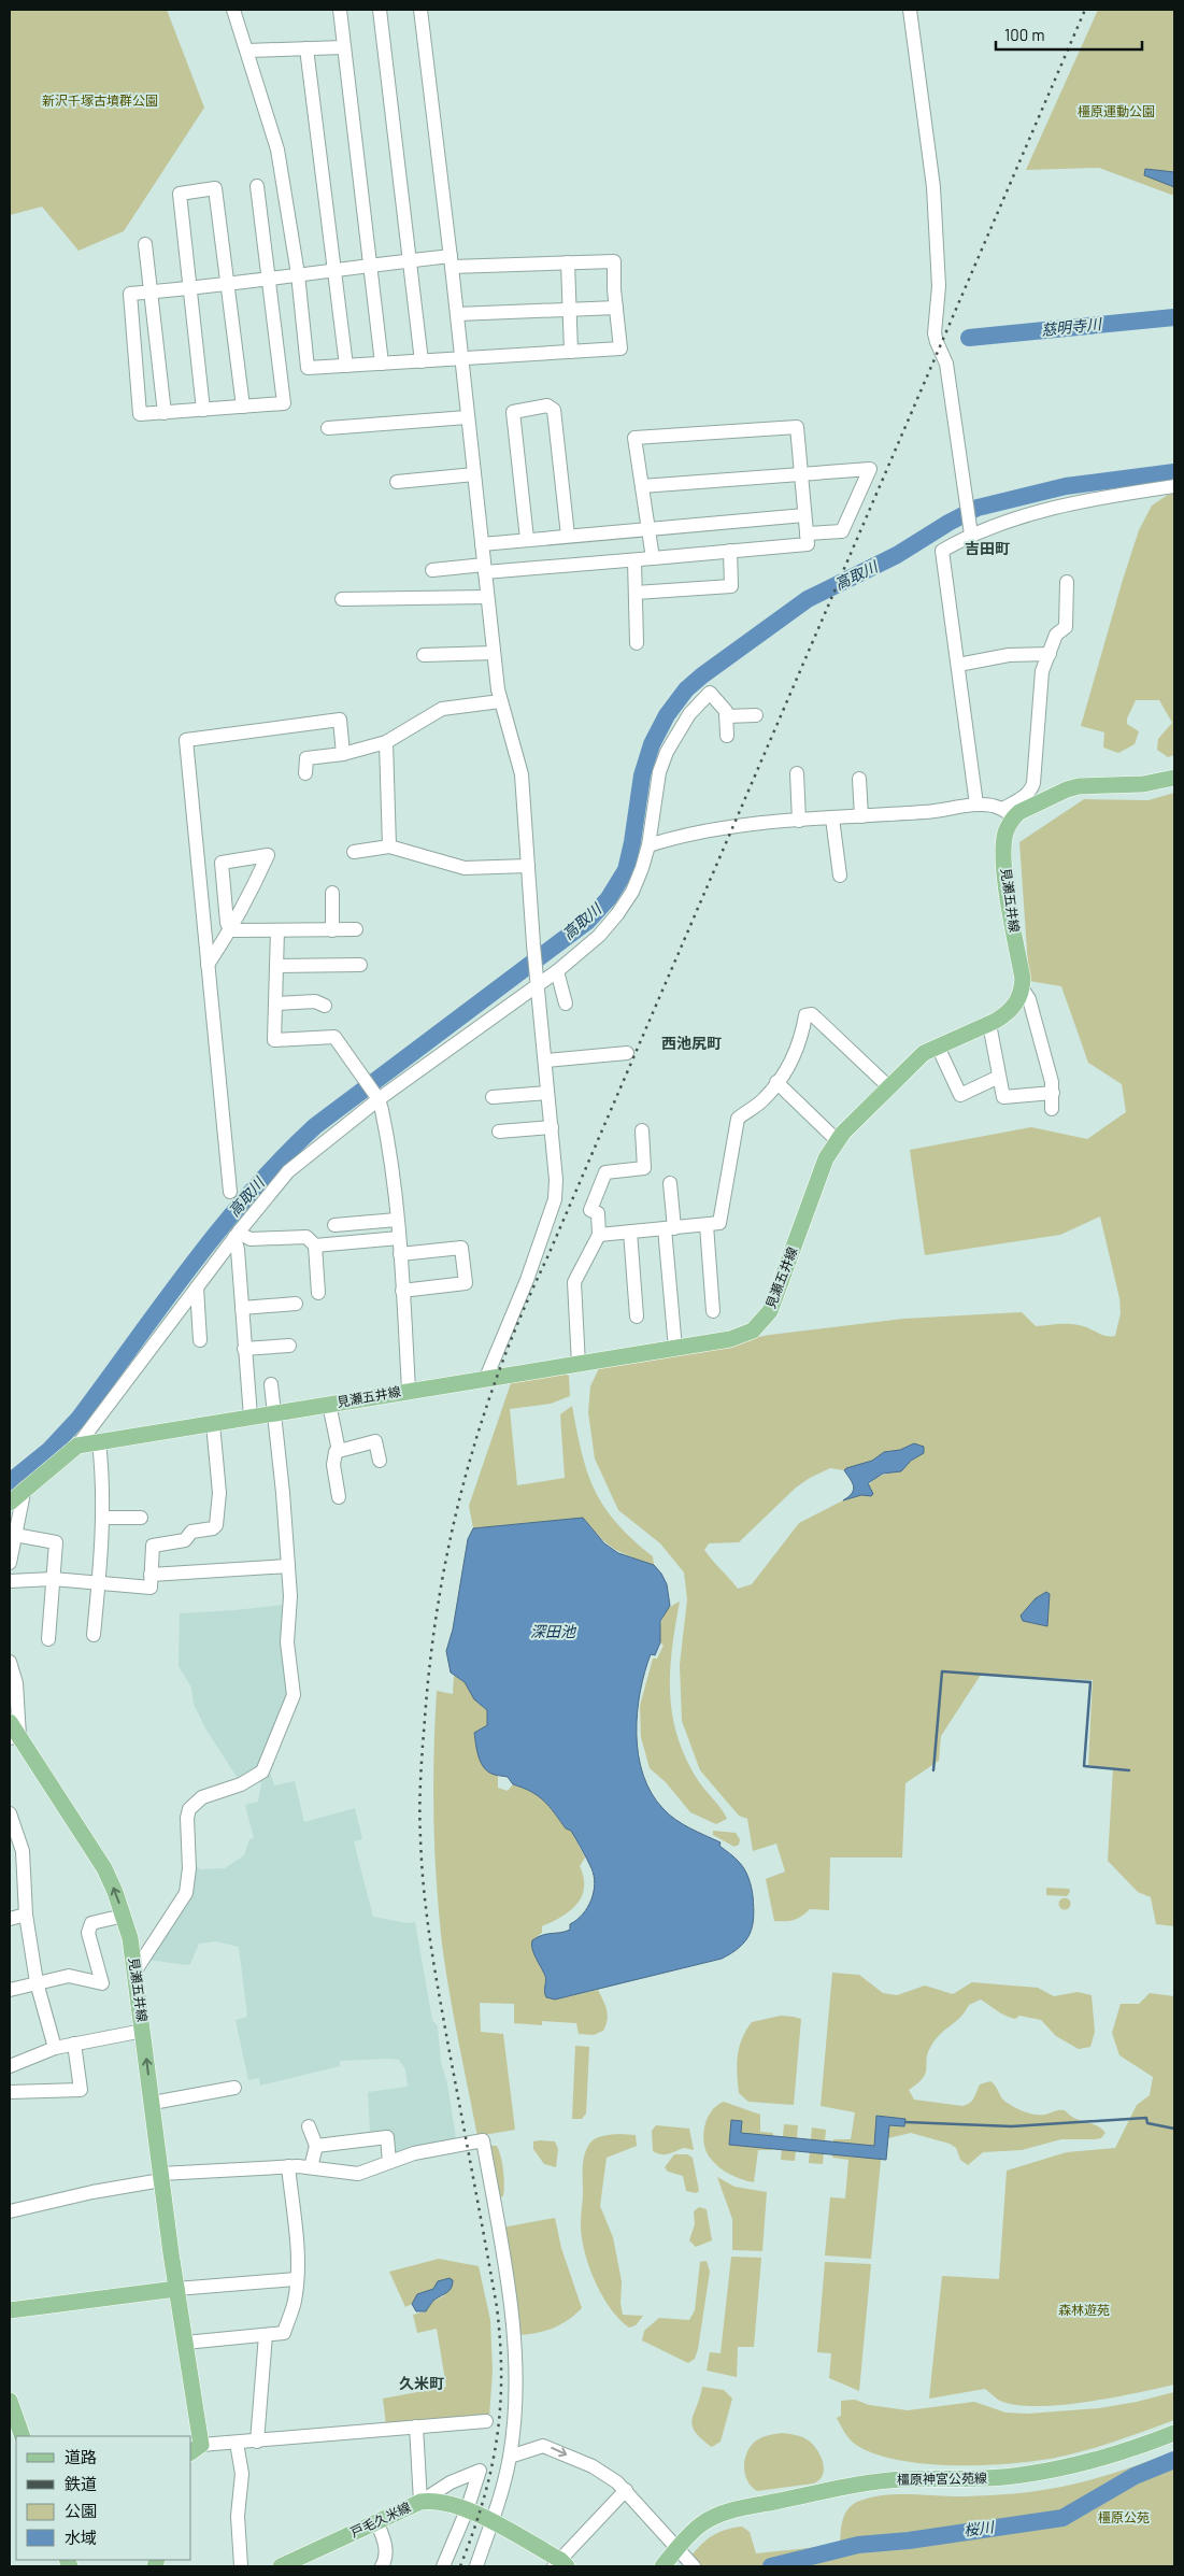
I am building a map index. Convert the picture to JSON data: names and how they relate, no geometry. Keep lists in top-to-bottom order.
{
  "streets": {
    "main road": ["見瀬五井線", "橿原神宮公苑線", "戸毛久米線"]
  },
  "districts": ["吉田町", "西池尻町", "久米町"],
  "water": [
    "慈明寺川",
    "高取川",
    "深田池",
    "桜川"
  ],
  "parks": [
    "新沢千塚古墳群公園",
    "橿原運動公園",
    "森林遊苑",
    "橿原公苑"
  ],
  "legend": [
    "道路",
    "鉄道",
    "公園",
    "水域"
  ],
  "scale_bar": "100 m"
}
